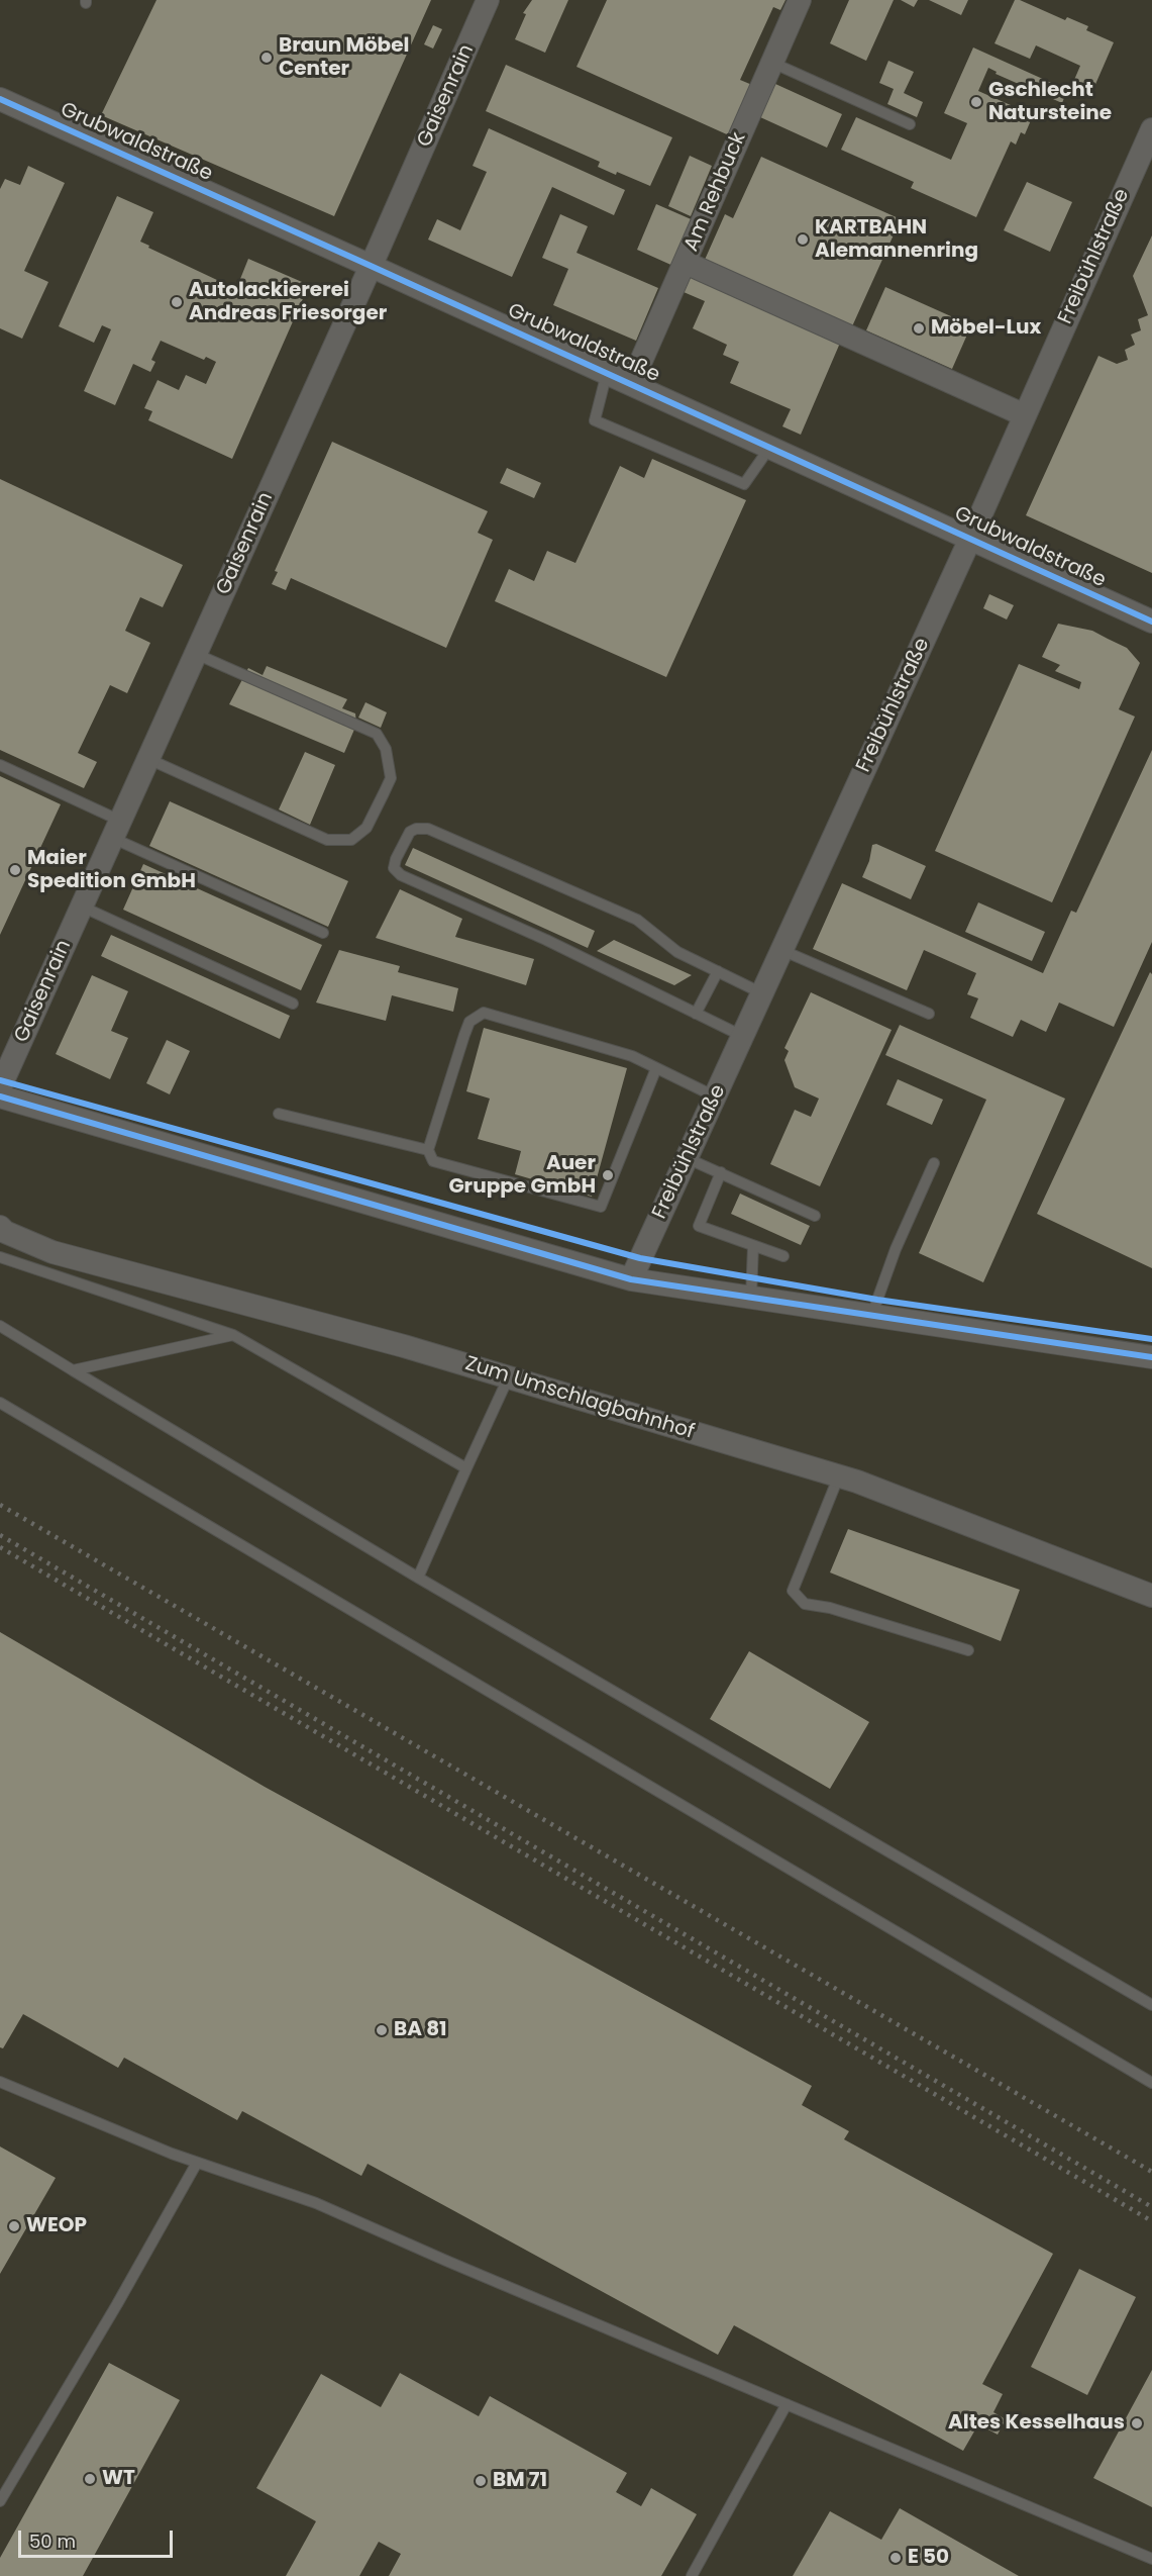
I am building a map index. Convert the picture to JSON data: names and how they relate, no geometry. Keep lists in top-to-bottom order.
{
  "streets": {
    "street": [
      "Gaisenrain",
      "Grubwaldstraße",
      "Am Rehbuck",
      "Freibühlstraße",
      "Zum Umschlagbahnhof"
    ]
  },
  "crossings": [
    ["Gaisenrain", "Grubwaldstraße"],
    ["Grubwaldstraße", "Am Rehbuck"],
    ["Grubwaldstraße", "Freibühlstraße"]
  ],
  "places": [
    "Braun Möbel Center",
    "Gschlecht Natursteine",
    "KARTBAHN Alemannenring",
    "Autolackiererei Andreas Friesorger",
    "Möbel-Lux",
    "Maier Spedition GmbH",
    "Auer Gruppe GmbH",
    "BA 81",
    "WEOP",
    "Altes Kesselhaus",
    "WT",
    "BM 71",
    "E 50"
  ],
  "scale_bar": "50 m"
}
